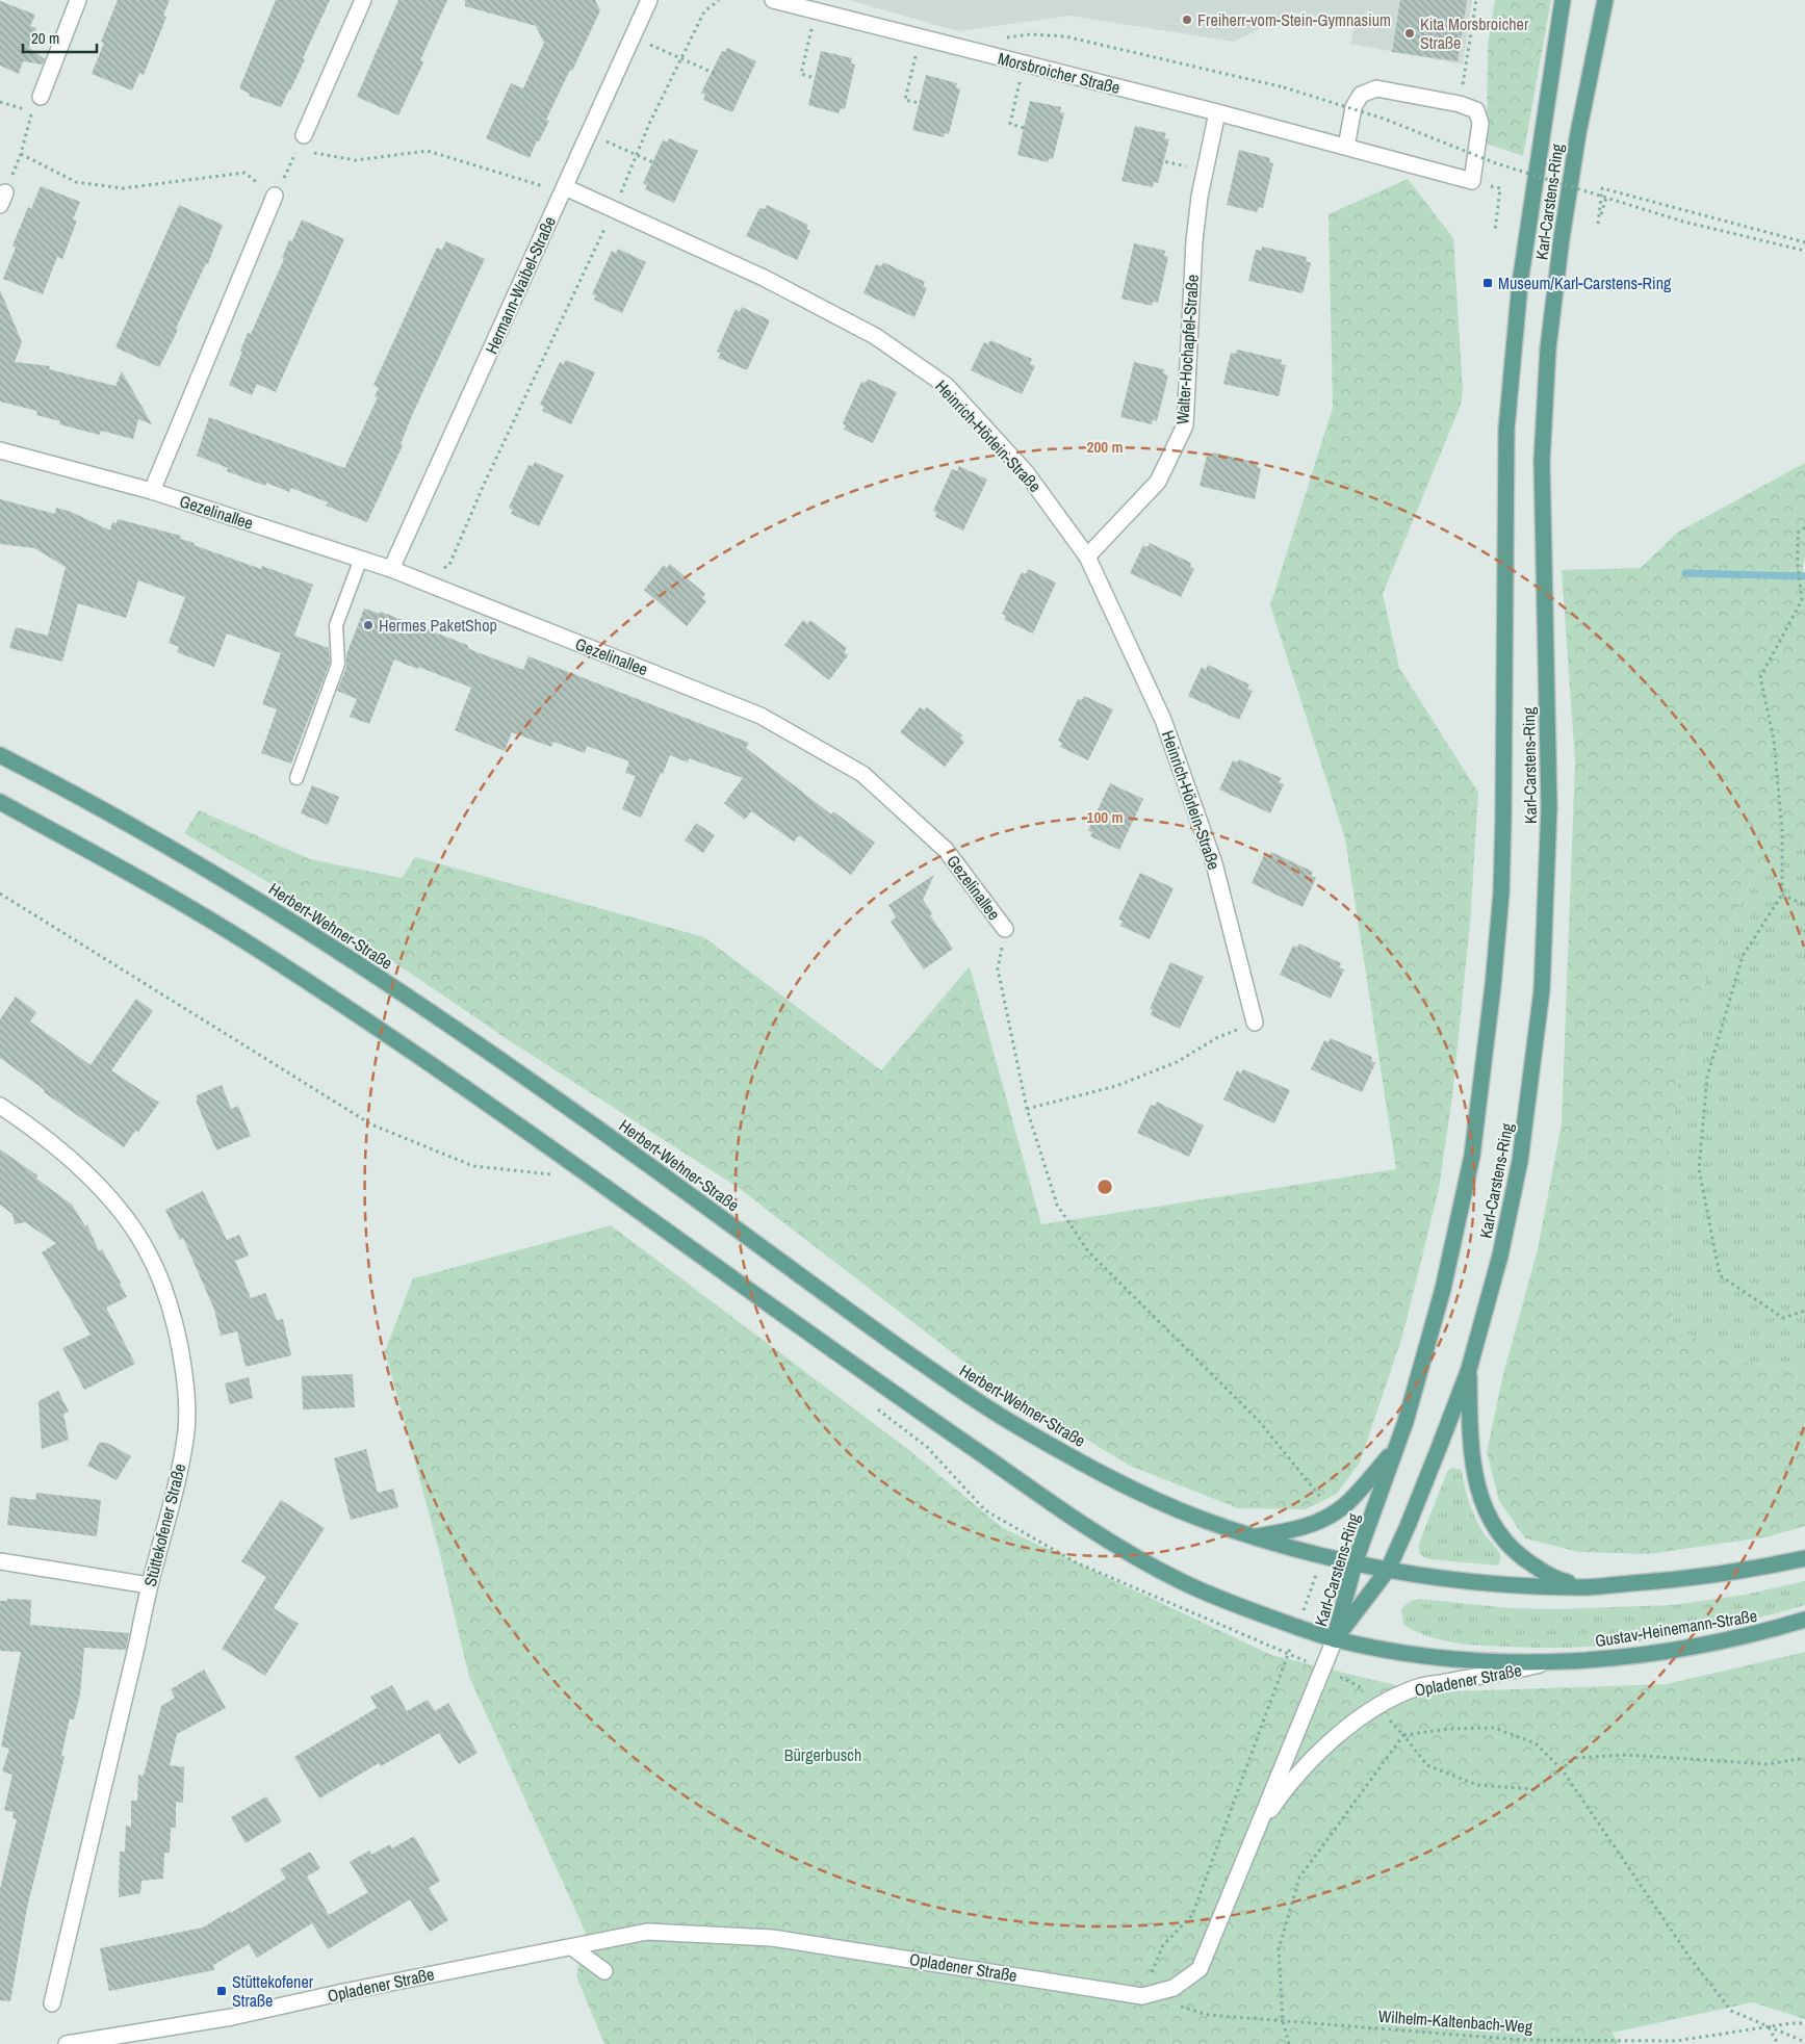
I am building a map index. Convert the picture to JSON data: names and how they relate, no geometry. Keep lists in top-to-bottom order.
{
  "streets": {
    "main road": ["Karl-Carstens-Ring", "Herbert-Wehner-Straße", "Gustav-Heinemann-Straße"],
    "street": [
      "Morsbroicher Straße",
      "Hermann-Waibel-Straße",
      "Walter-Hochapfel-Straße",
      "Heinrich-Hörlein-Straße",
      "Gezelinallee",
      "Stüttekofener Straße",
      "Opladener Straße"
    ],
    "path": ["Wilhelm-Kaltenbach-Weg"]
  },
  "crossings": [
    ["Morsbroicher Straße", "Walter-Hochapfel-Straße"],
    ["Karl-Carstens-Ring", "Herbert-Wehner-Straße"],
    ["Karl-Carstens-Ring", "Gustav-Heinemann-Straße"],
    ["Karl-Carstens-Ring", "Opladener Straße"],
    ["Hermann-Waibel-Straße", "Heinrich-Hörlein-Straße"],
    ["Hermann-Waibel-Straße", "Gezelinallee"],
    ["Walter-Hochapfel-Straße", "Heinrich-Hörlein-Straße"],
    ["Gustav-Heinemann-Straße", "Opladener Straße"]
  ],
  "parks": ["Bürgerbusch"],
  "places": {
    "other": ["Freiherr-vom-Stein-Gymnasium", "Kita Morsbroicher Straße", "Hermes PaketShop"],
    "transit": ["Museum/Karl-Carstens-Ring", "Stüttekofener Straße"]
  },
  "scale_bar": "20 m",
  "rings": ["200 m", "100 m"]
}
